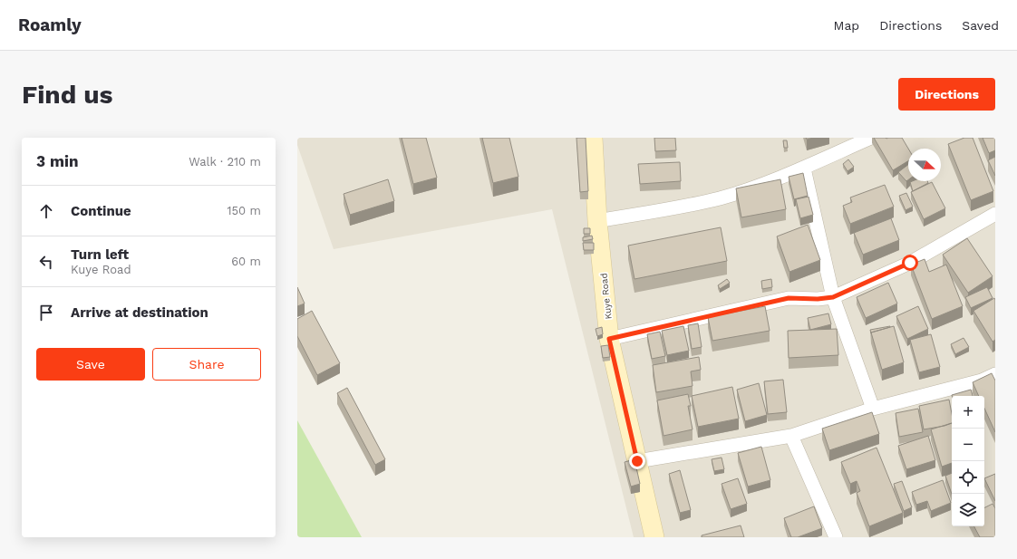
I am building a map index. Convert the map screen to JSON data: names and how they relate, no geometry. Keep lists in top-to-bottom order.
{
  "streets": {
    "street": ["Kuye Road"]
  },
  "north": "right",
  "page": {
    "header": "Roamly",
    "nav": ["Map", "Directions", "Saved"],
    "buttons": [
      "Directions",
      ["Save", "Share"]
    ],
    "title": "Find us",
    "heading": ["3 min", "Walk · 210 m"],
    "list": [
      ["Continue", "150 m"],
      ["Turn left", "Kuye Road", "60 m"],
      "Arrive at destination"
    ],
    "map_buttons": ["+", "−"]
  }
}
